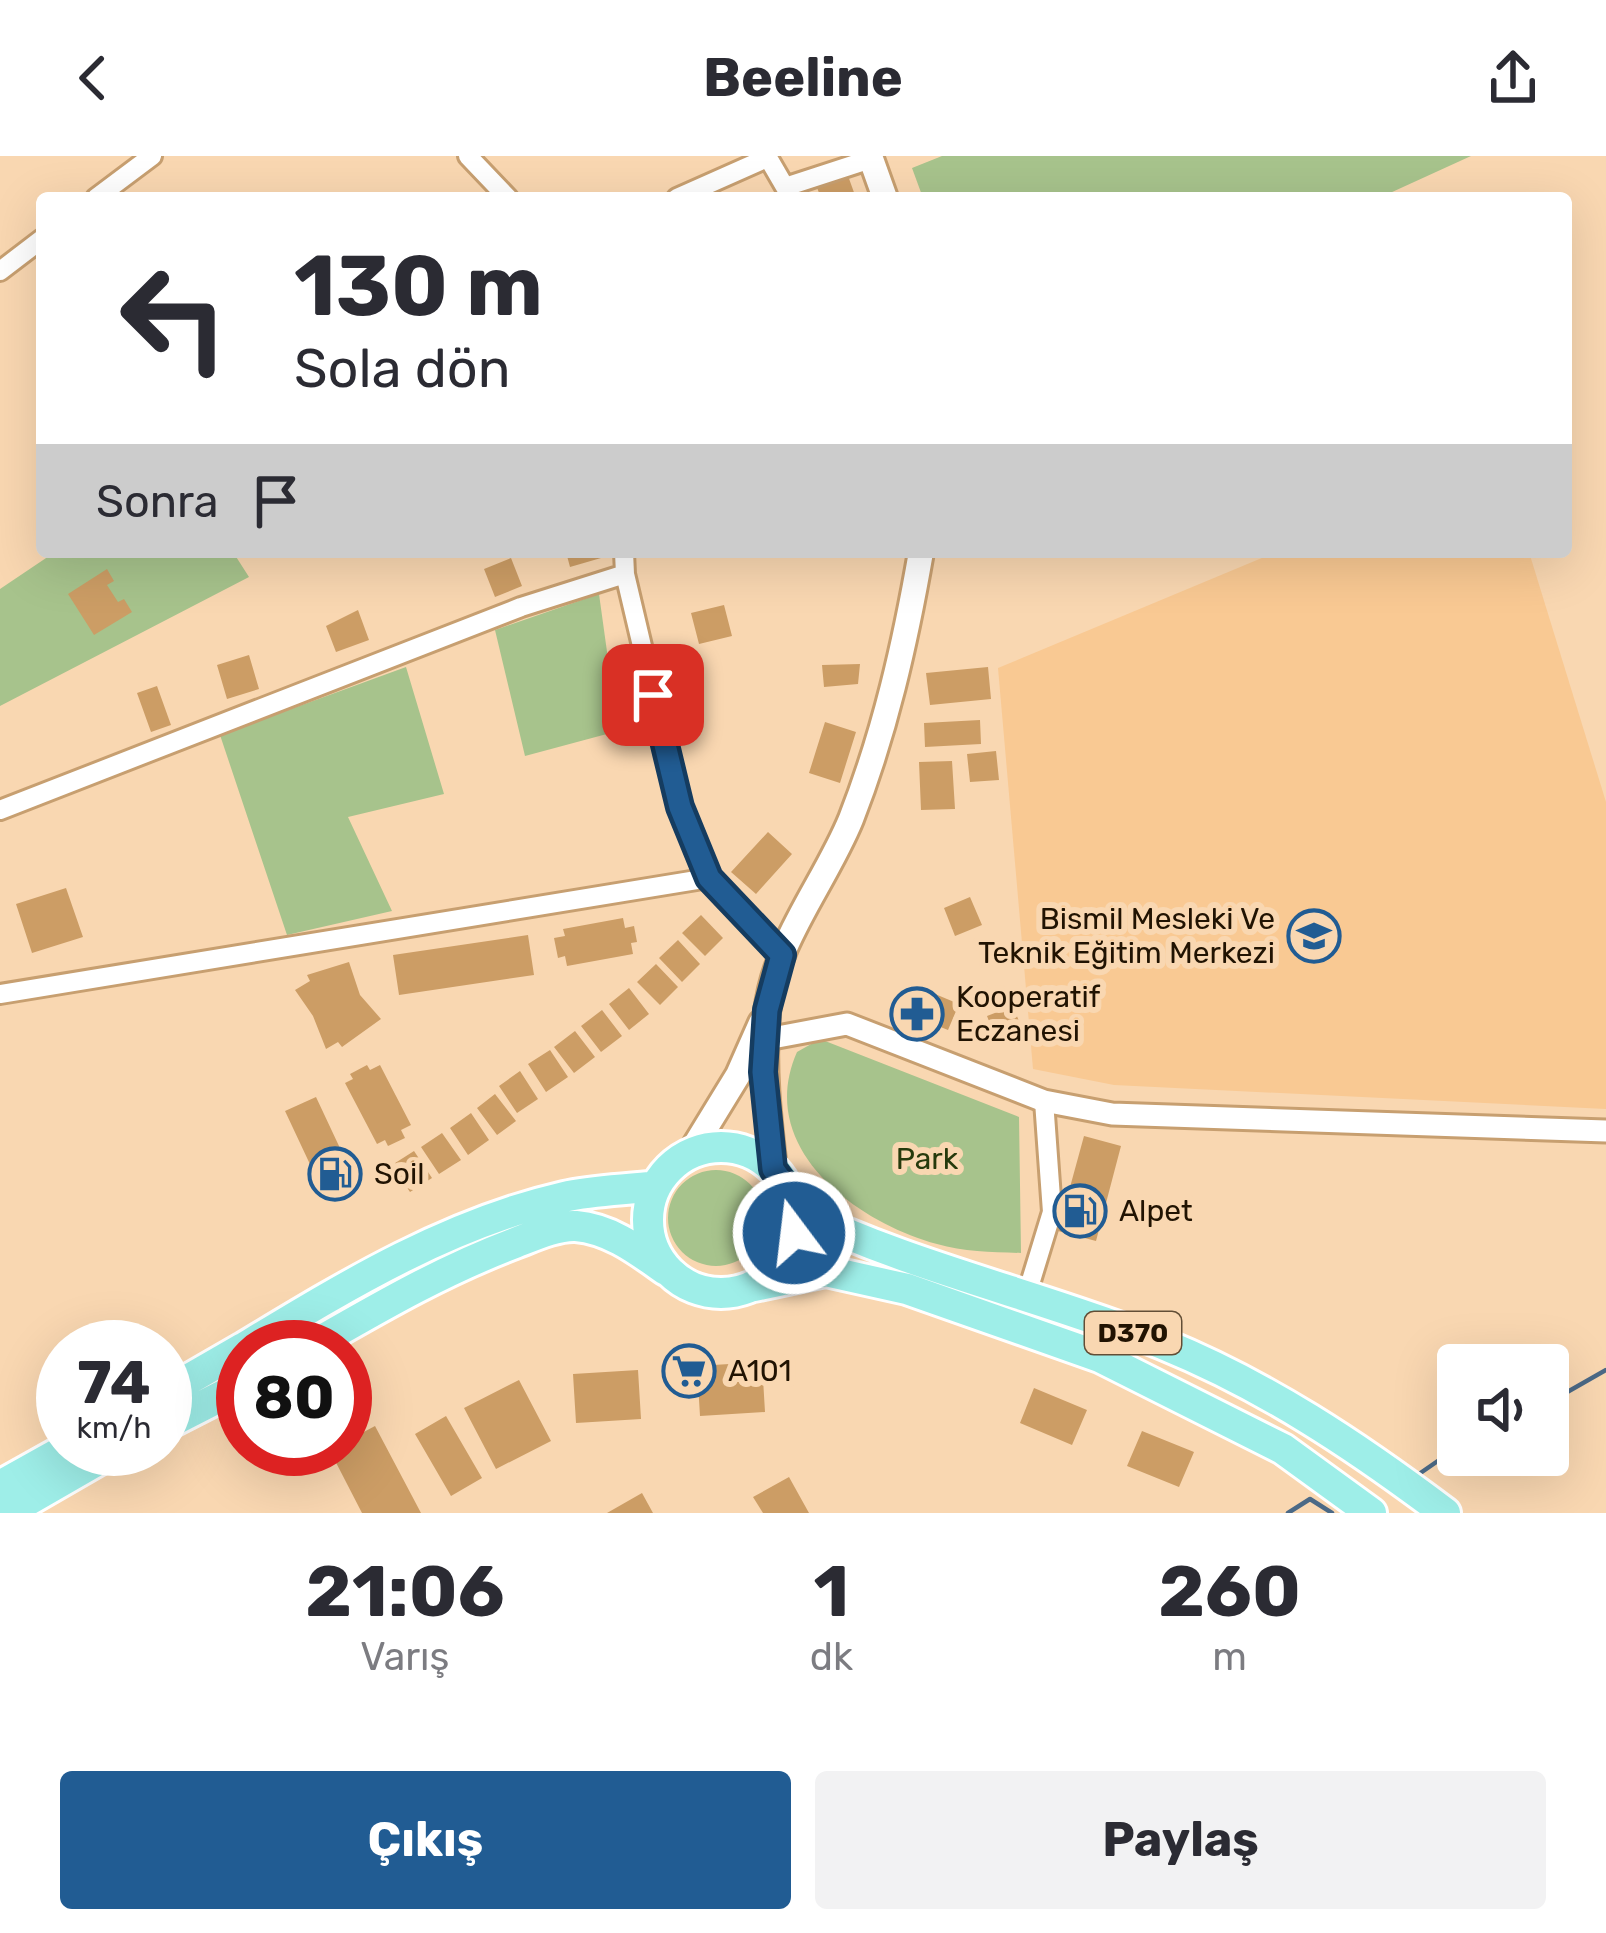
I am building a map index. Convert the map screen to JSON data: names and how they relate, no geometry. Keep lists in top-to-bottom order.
{
  "streets": {
    "highway": ["D370"]
  },
  "parks": ["Park"],
  "places": {
    "school or university": ["Bismil Mesleki Ve Teknik Eğitim Merkezi"],
    "pharmacy": ["Kooperatif Eczanesi"],
    "fuel station": ["Soil", "Alpet"],
    "supermarket": ["A101"]
  },
  "page": {
    "header": "Beeline",
    "turn": ["130 m", "Sola dön"],
    "then": "Sonra",
    "speed": "74 km/h",
    "limit": "80",
    "eta": [
      "21:06",
      "Varış",
      "1",
      "dk",
      "260",
      "m"
    ],
    "buttons": ["Çıkış", "Paylaş"]
  }
}
